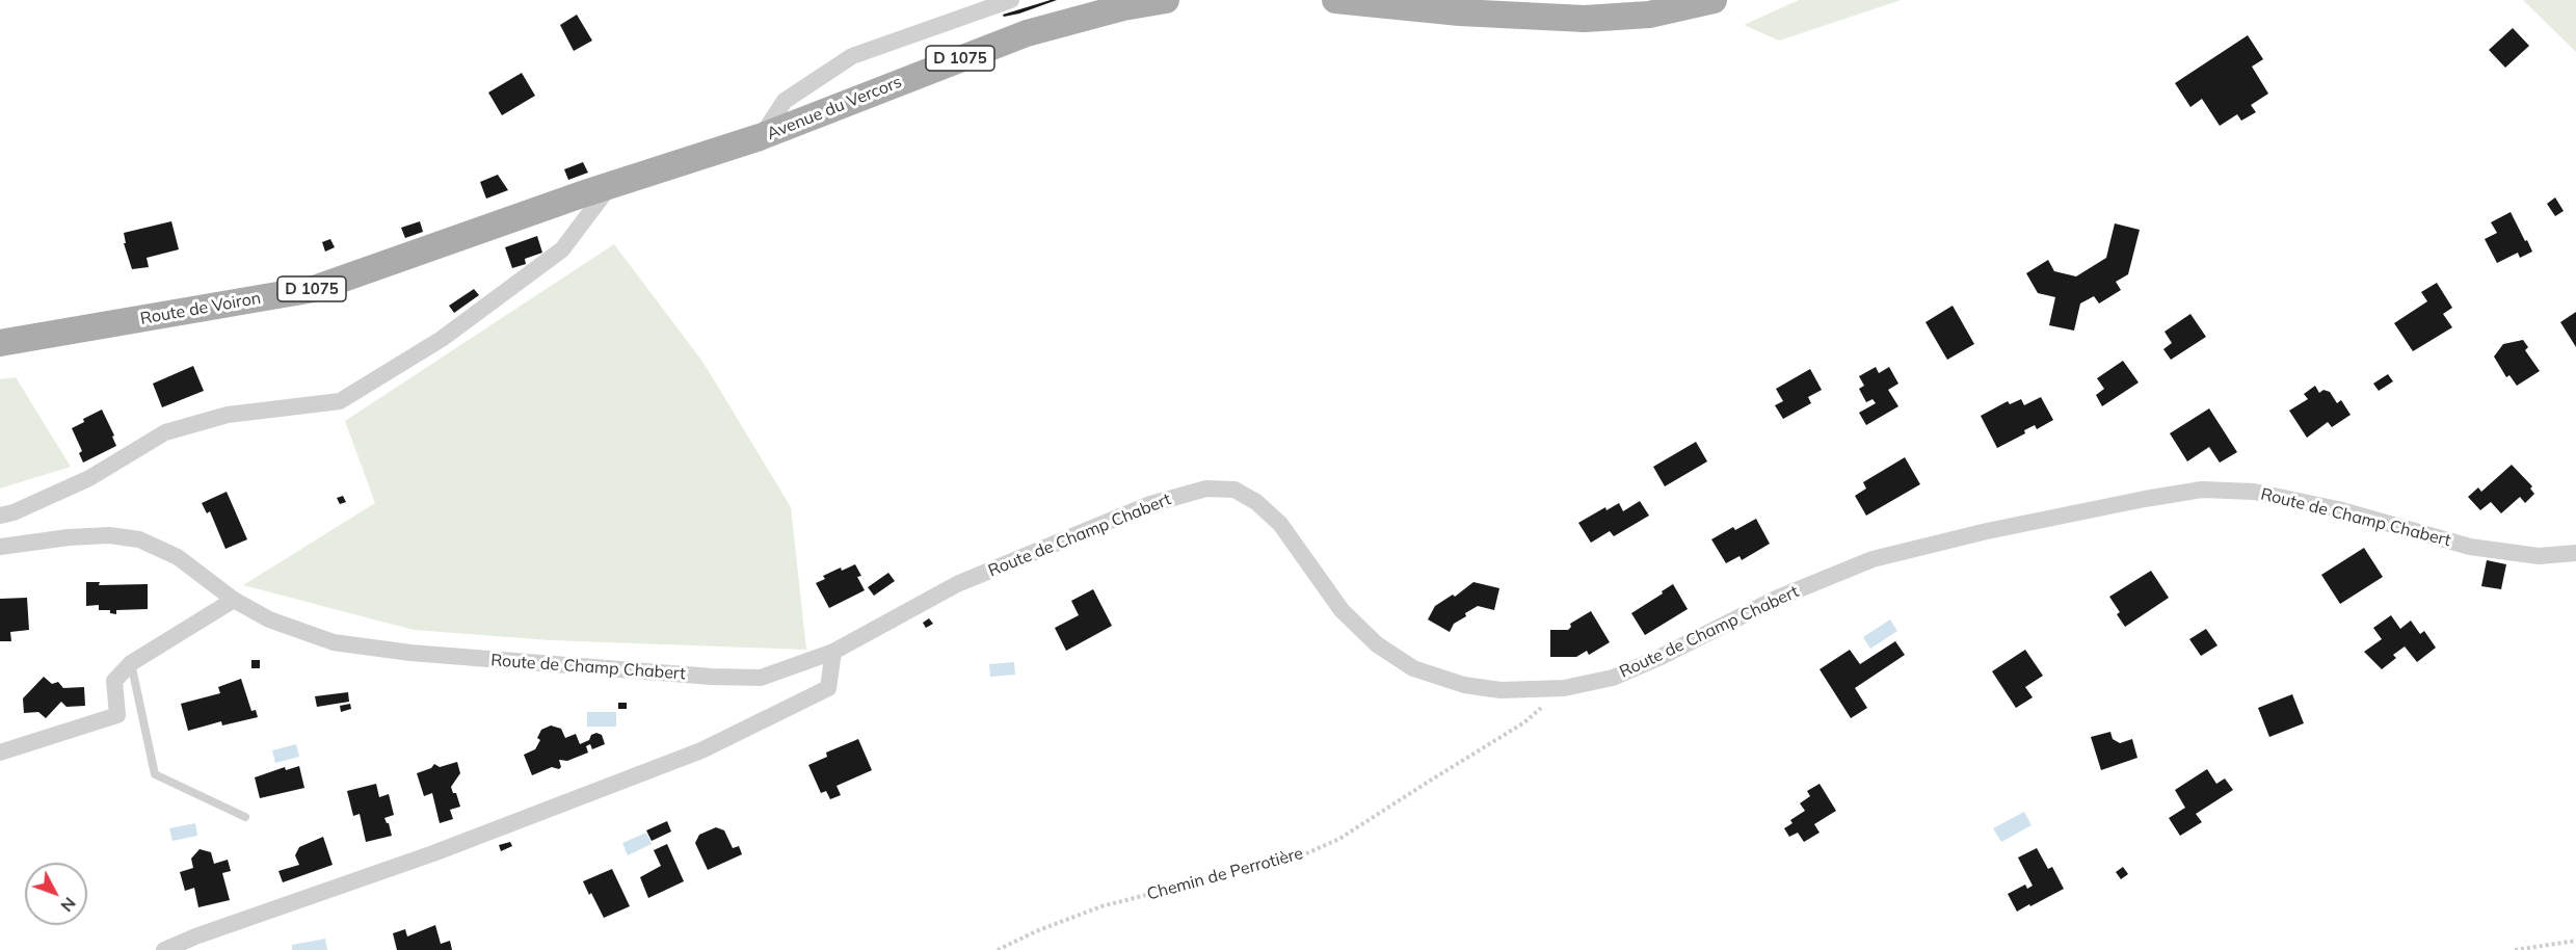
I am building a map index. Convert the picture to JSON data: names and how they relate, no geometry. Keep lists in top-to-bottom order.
{
  "streets": {
    "main road": ["D 1075", "Avenue du Vercors", "Route de Voiron"],
    "street": ["Route de Champ Chabert"],
    "path": ["Chemin de Perrotière"]
  },
  "crossings": [
    ["Avenue du Vercors", "Route de Voiron"],
    ["Route de Champ Chabert", "Chemin de Perrotière"]
  ],
  "north": "bottom right"
}
